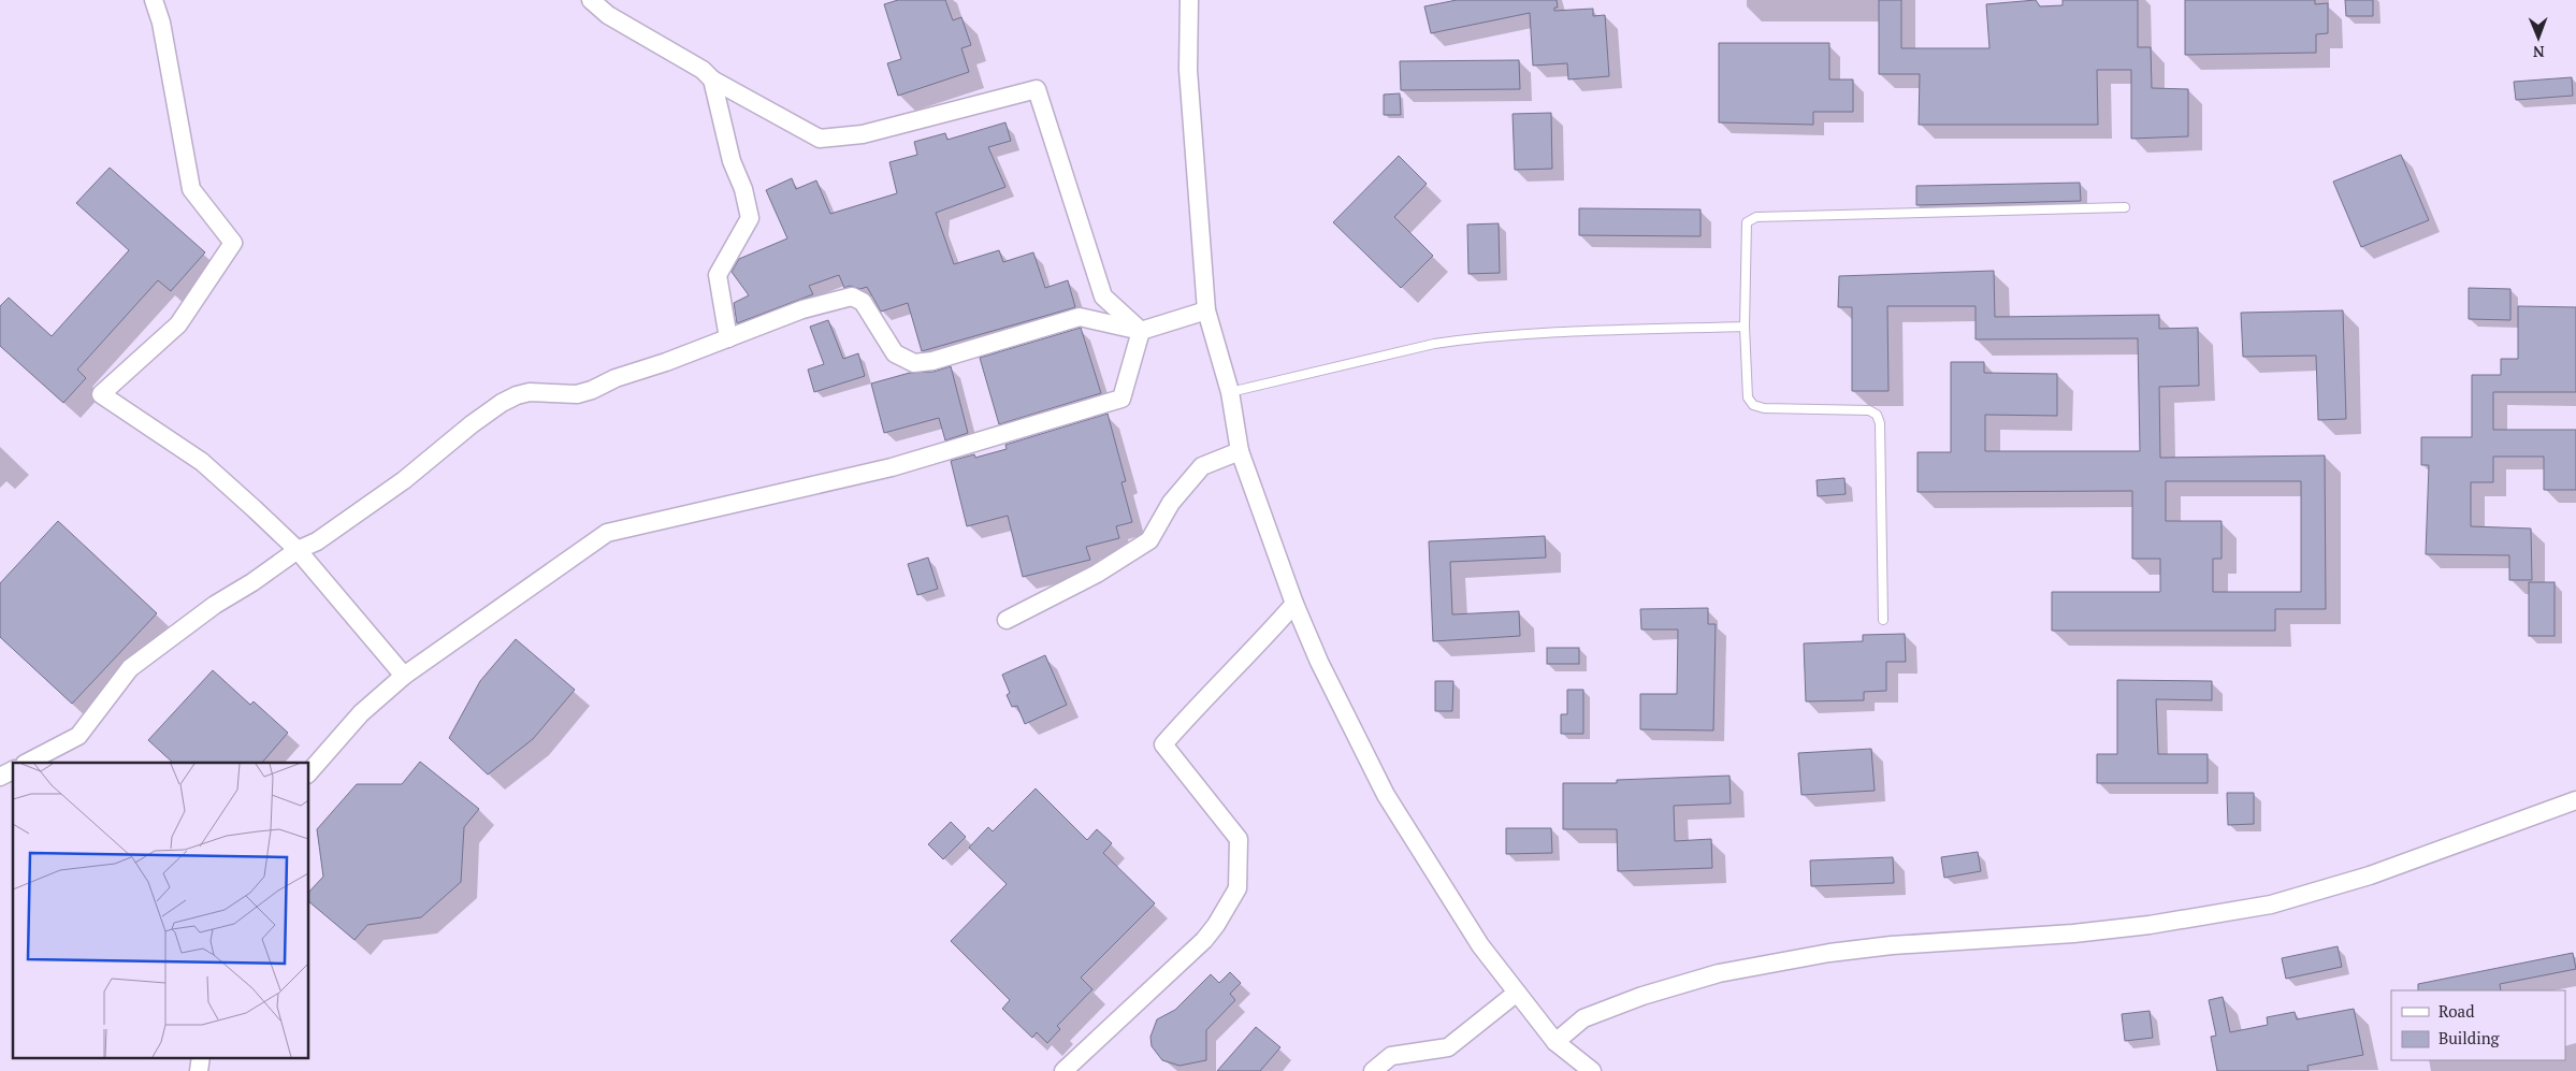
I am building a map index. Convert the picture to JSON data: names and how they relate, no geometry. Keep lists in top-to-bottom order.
{
  "legend": ["Road", "Building"],
  "north": "bottom"
}
